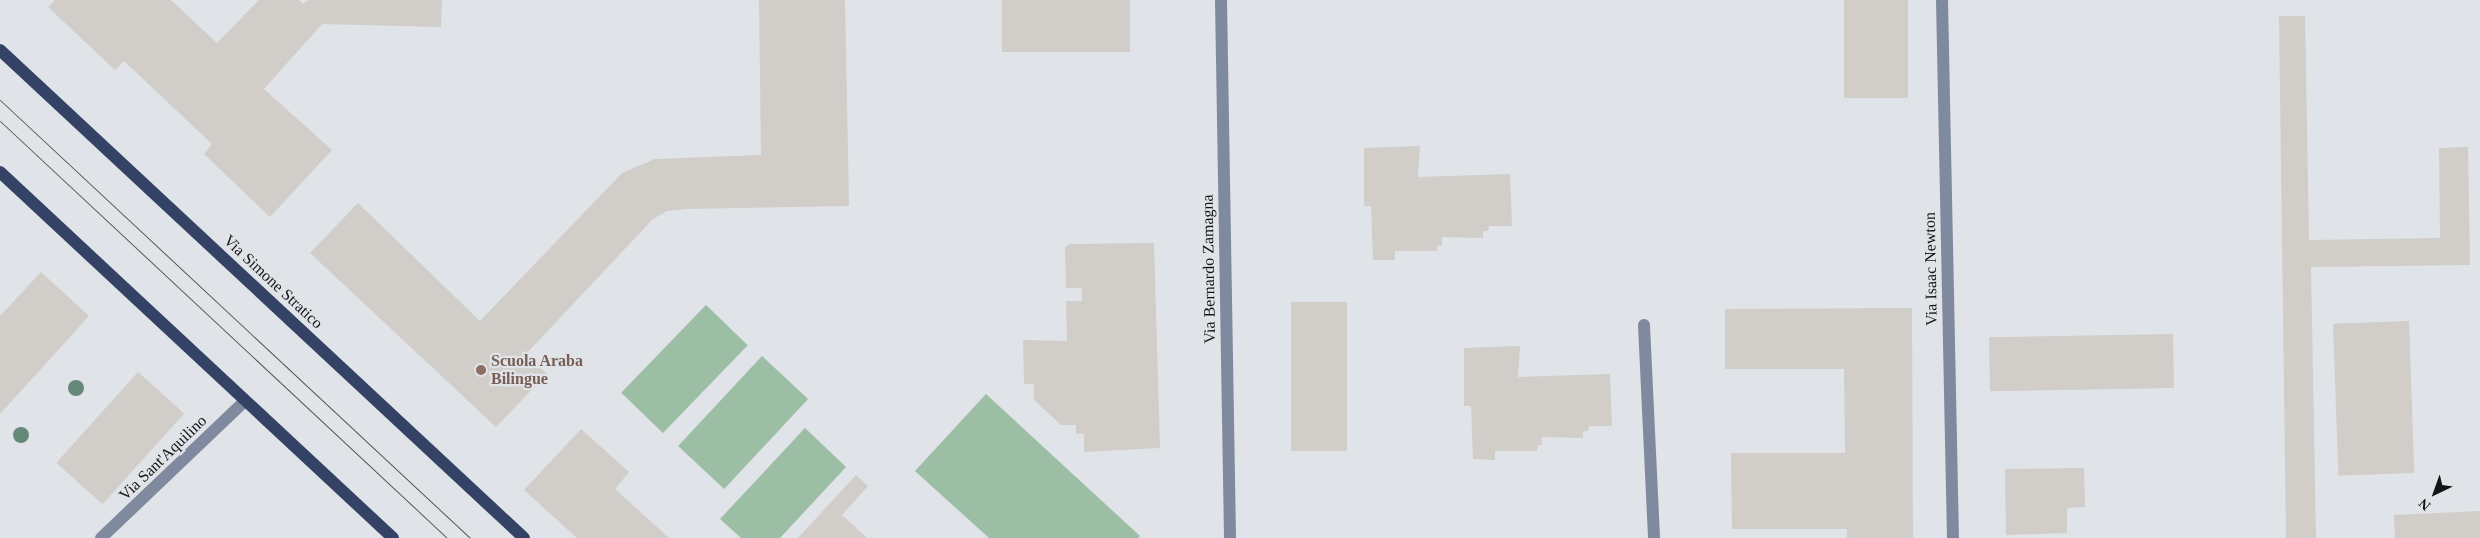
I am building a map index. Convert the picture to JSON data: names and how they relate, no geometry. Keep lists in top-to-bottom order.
{
  "streets": {
    "main road": ["Via Simone Stratico"],
    "street": ["Via Bernardo Zamagna", "Via Isaac Newton", "Via Sant'Aquilino"]
  },
  "places": ["Scuola Araba Bilingue"],
  "north": "bottom left"
}
